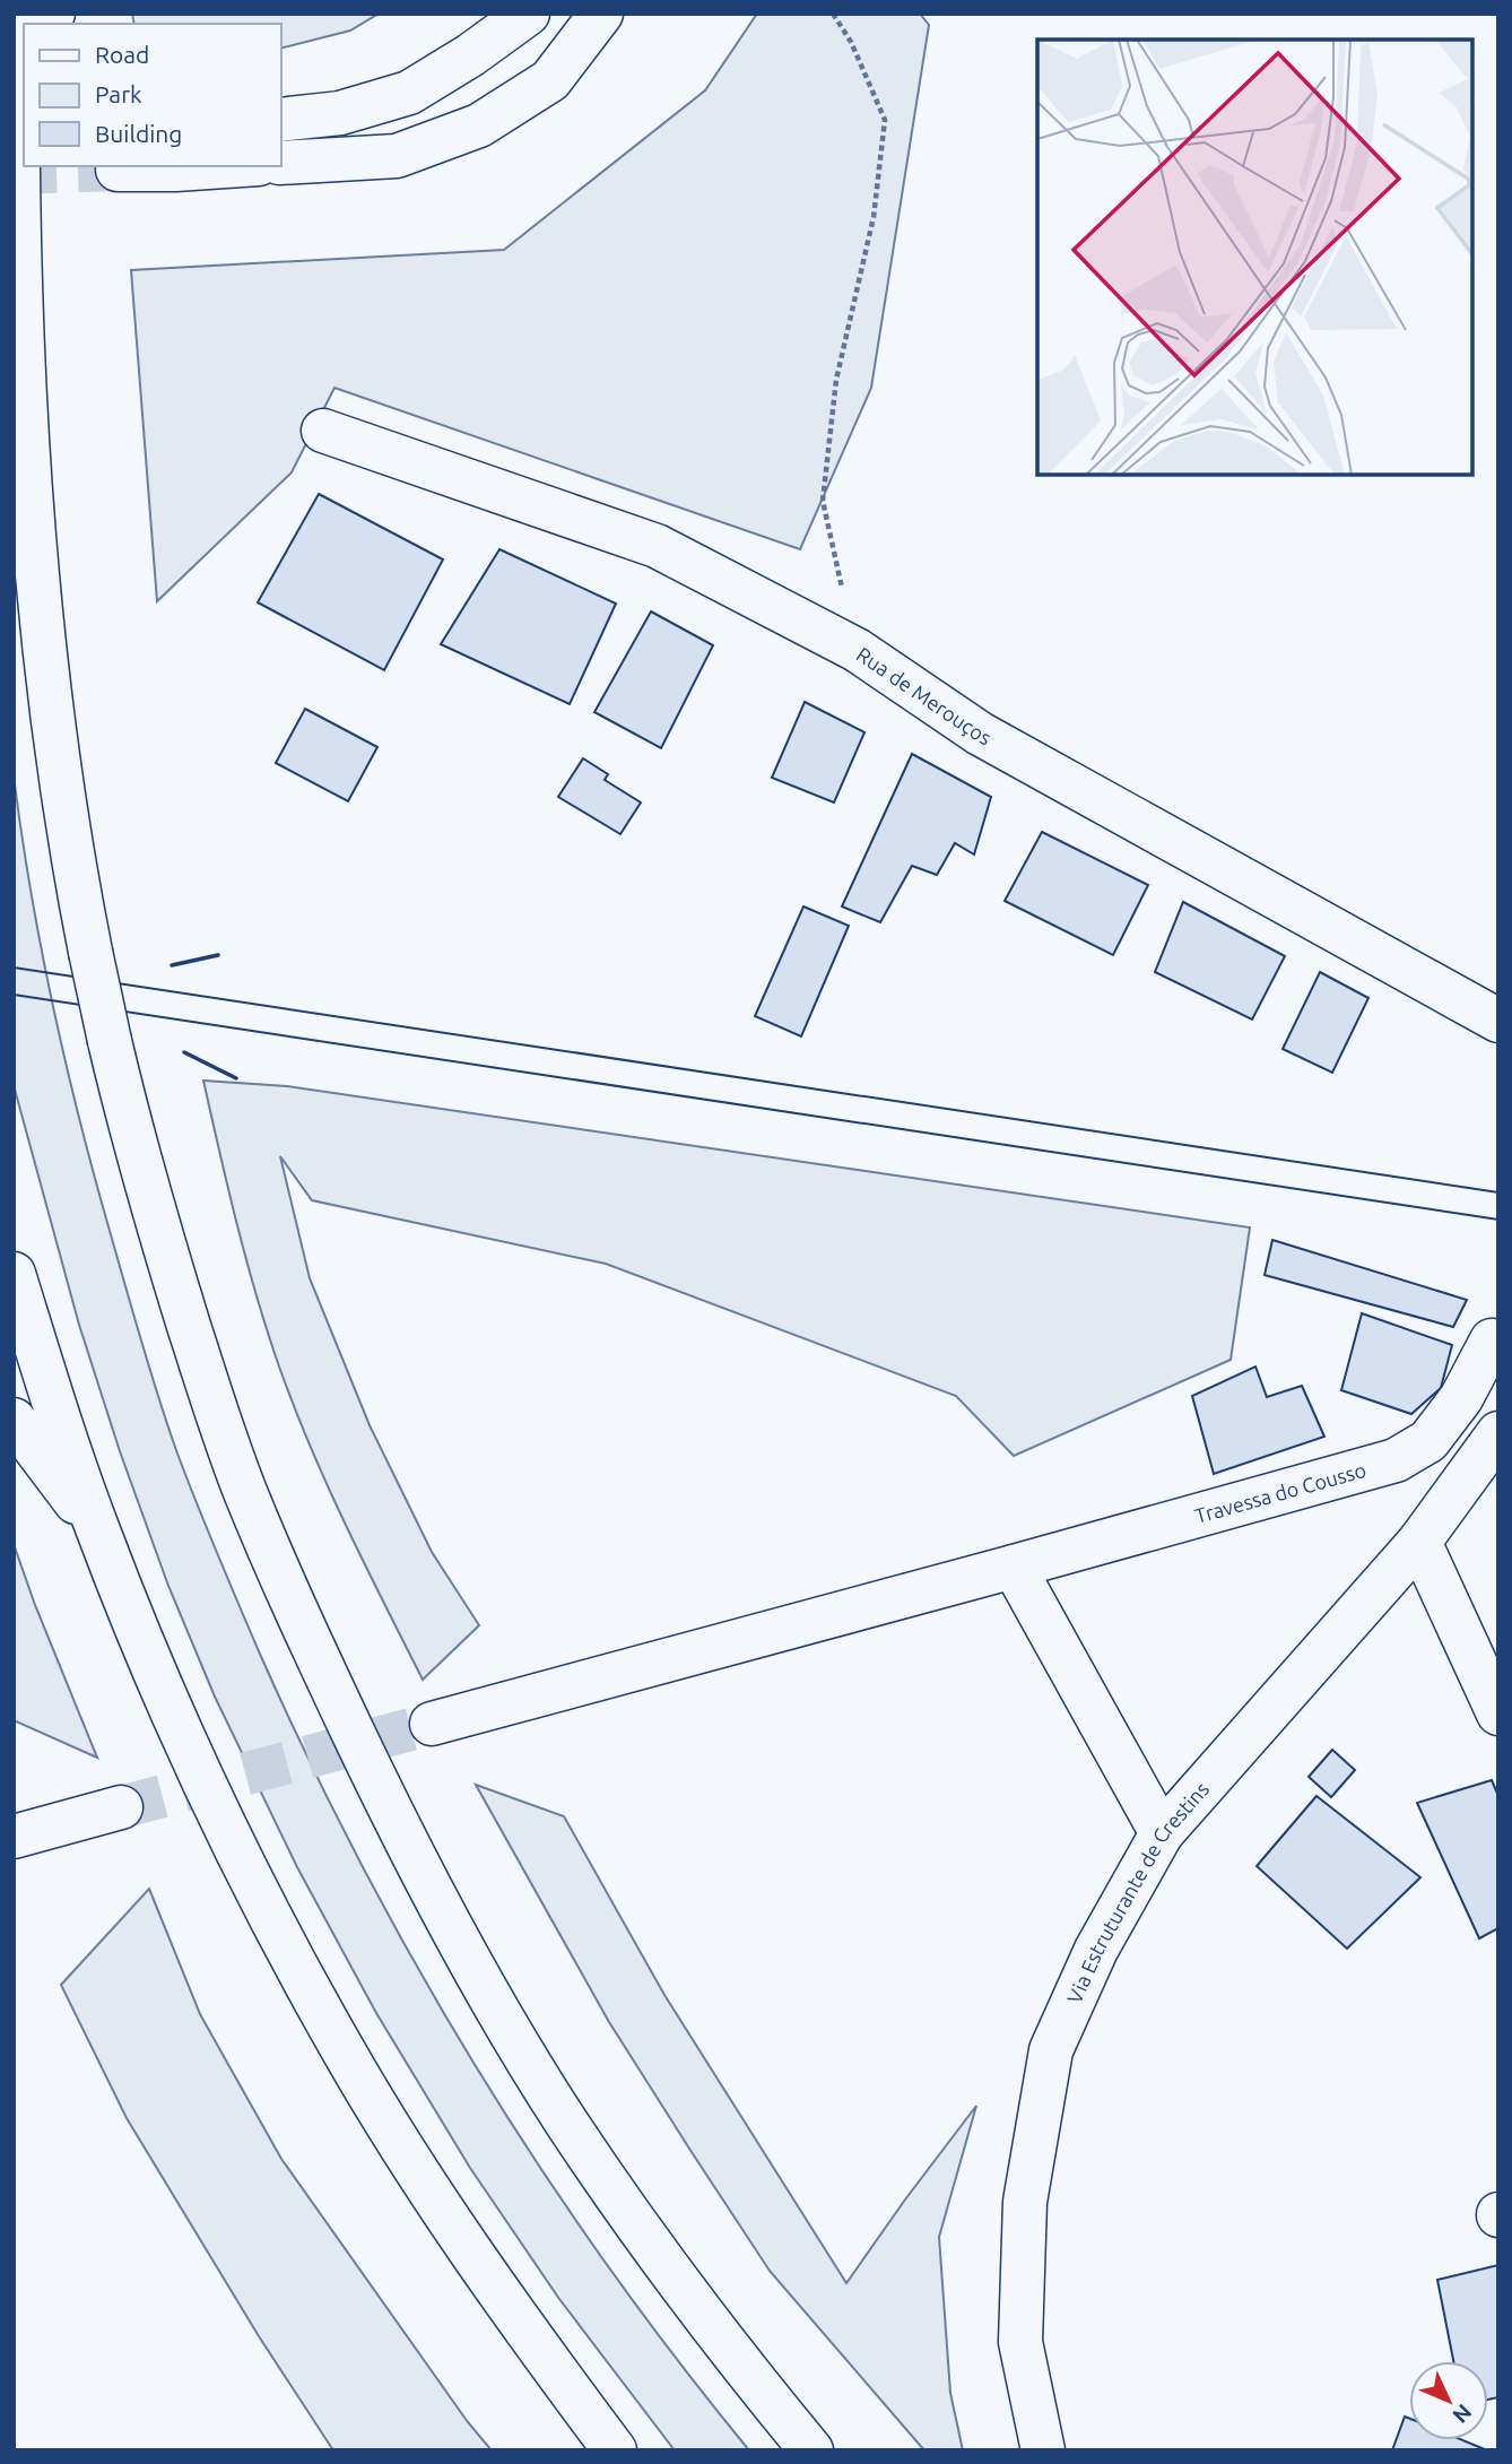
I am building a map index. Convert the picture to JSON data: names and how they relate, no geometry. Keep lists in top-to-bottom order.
{
  "streets": {
    "main road": ["Rua de Merouços", "Travessa do Cousso", "Via Estruturante de Crestins"]
  },
  "legend": ["Road", "Park", "Building"],
  "north": "bottom right"
}
